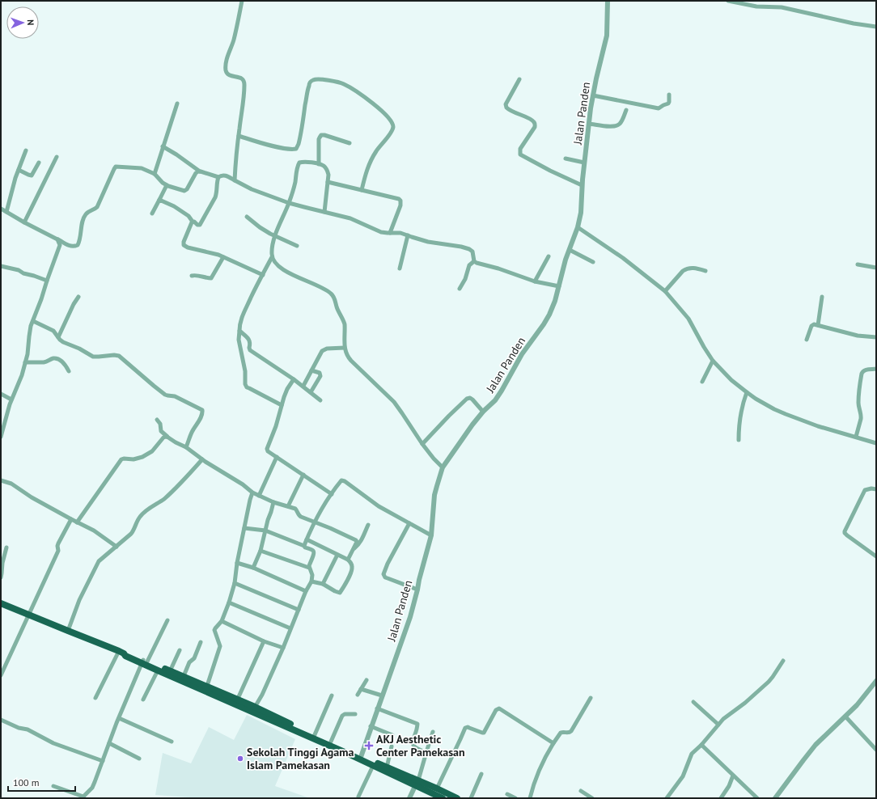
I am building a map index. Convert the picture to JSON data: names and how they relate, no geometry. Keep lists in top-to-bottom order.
{
  "streets": {
    "street": ["Jalan Panden"]
  },
  "places": {
    "health": ["AKJ Aesthetic Center Pamekasan"],
    "other": ["Sekolah Tinggi Agama Islam Pamekasan"]
  },
  "scale_bar": "100 m",
  "north": "right"
}
